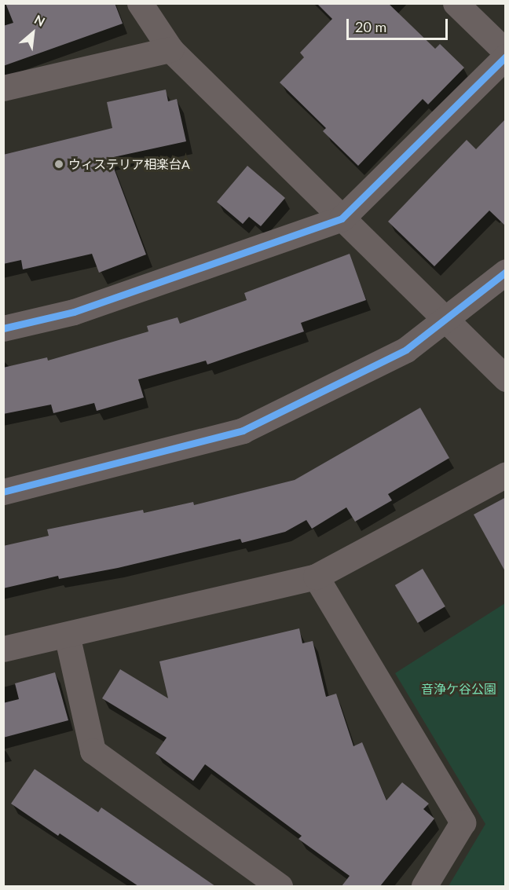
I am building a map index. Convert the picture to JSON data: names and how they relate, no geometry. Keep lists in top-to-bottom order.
{
  "parks": ["音浄ケ谷公園"],
  "places": ["ウィステリア相楽台A"],
  "scale_bar": "20 m",
  "north": "top right"
}
